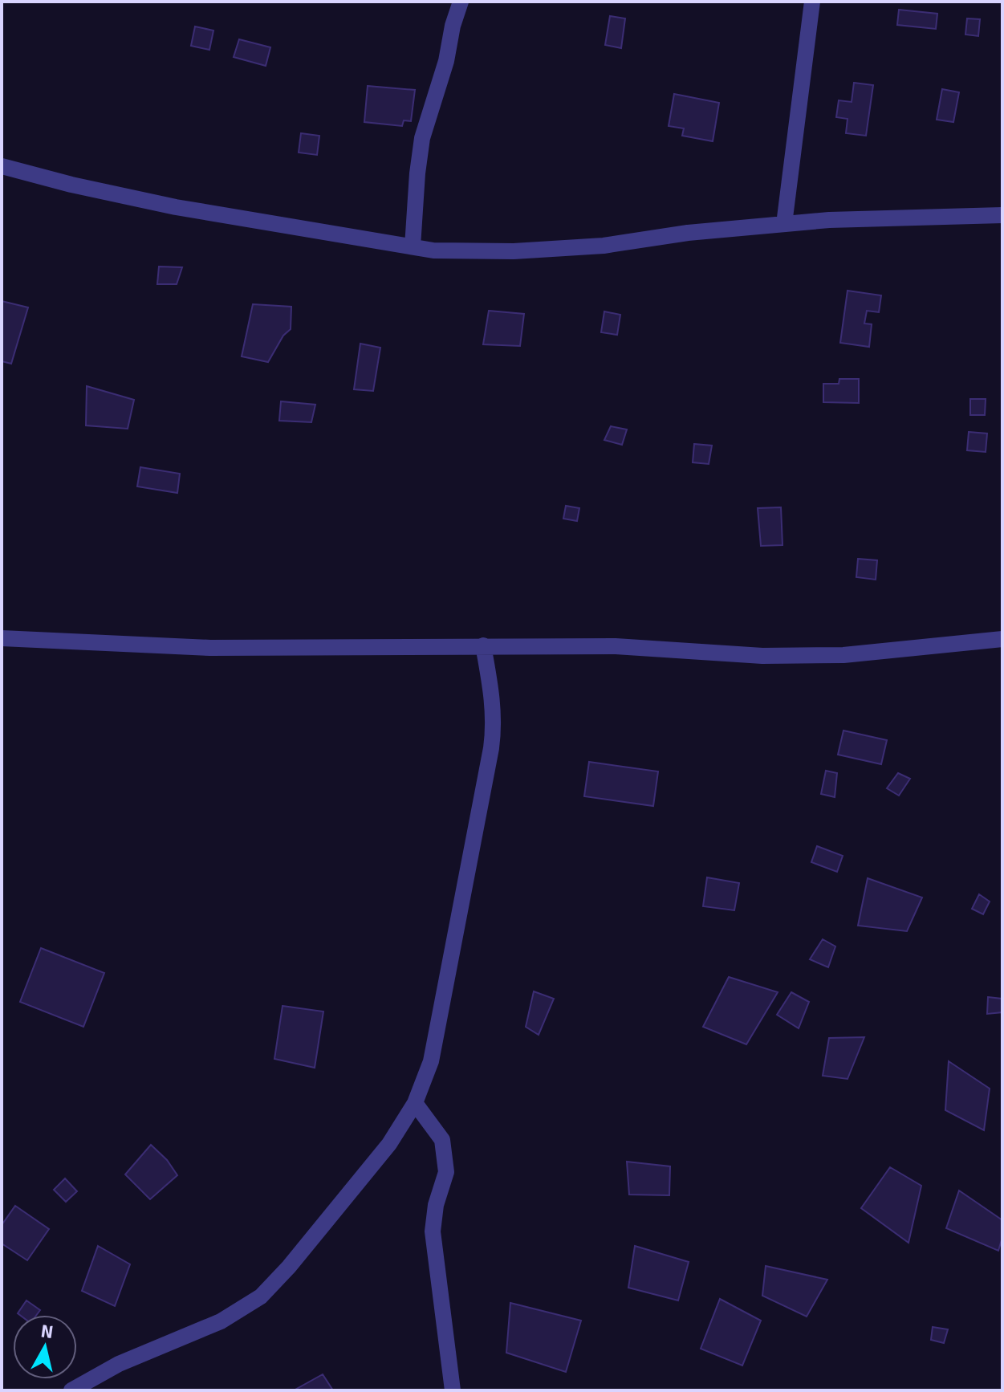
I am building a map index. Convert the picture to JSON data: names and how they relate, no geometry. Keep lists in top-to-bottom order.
{
  "north": "top"
}
